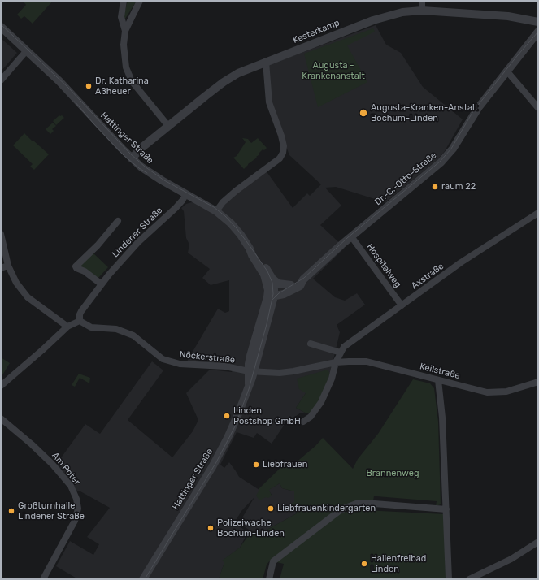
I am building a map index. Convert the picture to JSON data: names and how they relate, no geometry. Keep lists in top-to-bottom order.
{
  "streets": {
    "street": [
      "Kesterkamp",
      "Hattinger Straße",
      "Dr.-C.-Otto-Straße",
      "Lindener Straße",
      "Hospitalweg",
      "Axstraße",
      "Nöckerstraße",
      "Keilstraße",
      "Am Poter"
    ]
  },
  "crossings": [
    ["Kesterkamp", "Hattinger Straße"],
    ["Hattinger Straße", "Dr.-C.-Otto-Straße"],
    ["Hattinger Straße", "Lindener Straße"],
    ["Hattinger Straße", "Nöckerstraße"],
    ["Hattinger Straße", "Keilstraße"],
    ["Dr.-C.-Otto-Straße", "Hospitalweg"],
    ["Lindener Straße", "Nöckerstraße"],
    ["Hospitalweg", "Axstraße"],
    ["Axstraße", "Keilstraße"],
    ["Nöckerstraße", "Keilstraße"]
  ],
  "parks": ["Augusta - Krankenanstalt", "Brannenweg"],
  "places": [
    "Dr. Katharina Aßheuer",
    "Augusta-Kranken-Anstalt Bochum-Linden",
    "raum 22",
    "Linden Postshop GmbH",
    "Liebfrauen",
    "Liebfrauenkindergarten",
    "Großturnhalle Lindener Straße",
    "Polizeiwache Bochum-Linden",
    "Hallenfreibad Linden"
  ]
}
